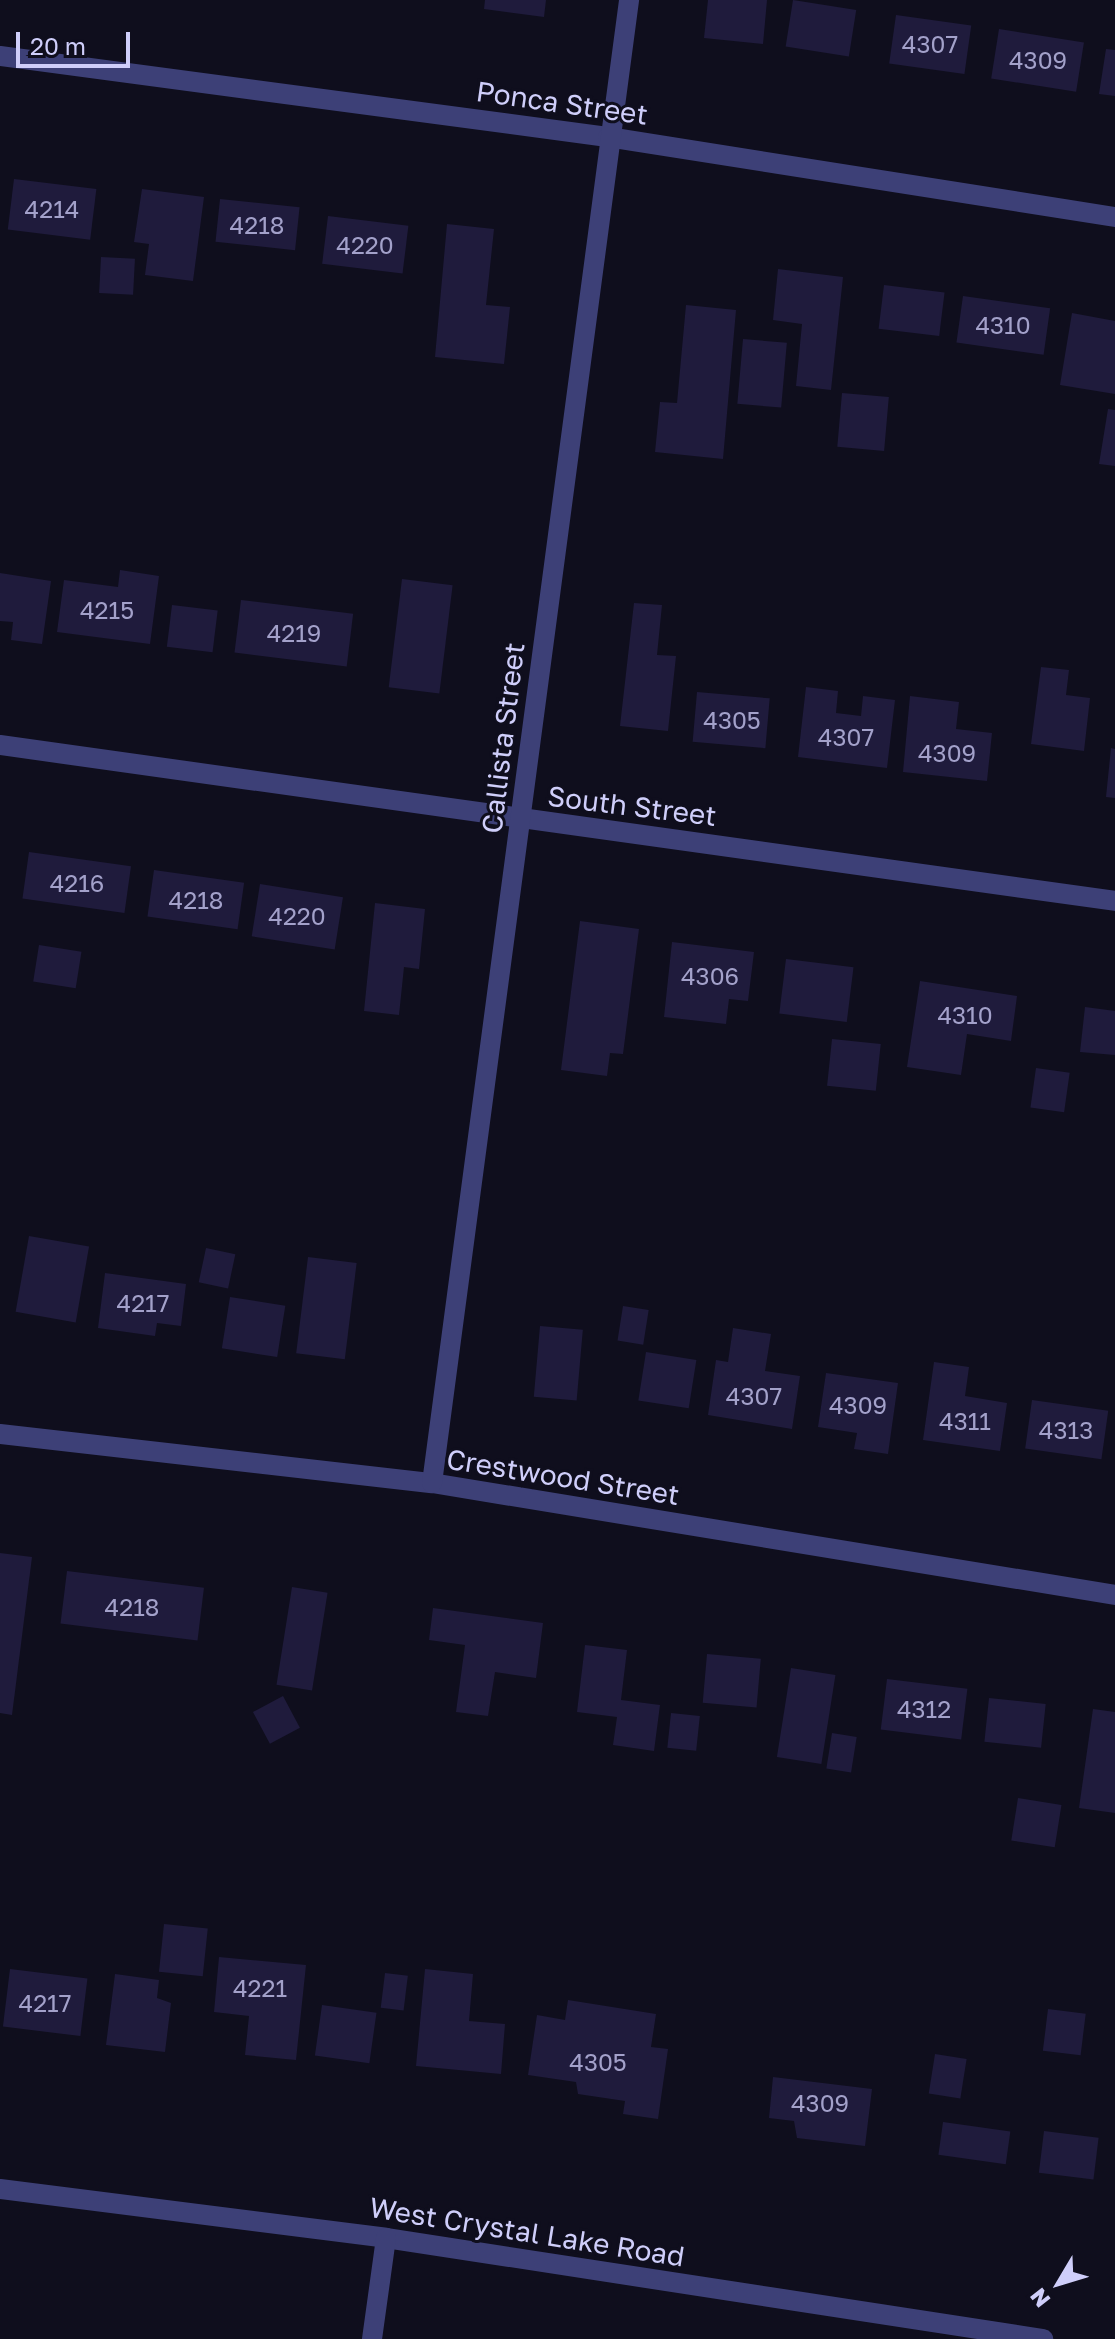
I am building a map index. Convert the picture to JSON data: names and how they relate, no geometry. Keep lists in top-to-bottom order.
{
  "streets": {
    "street": [
      "Ponca Street",
      "Callista Street",
      "South Street",
      "Crestwood Street",
      "West Crystal Lake Road"
    ]
  },
  "crossings": [
    ["Ponca Street", "Callista Street"],
    ["Callista Street", "South Street"],
    ["Callista Street", "Crestwood Street"]
  ],
  "house_numbers": [
    "4307",
    "4309",
    "4214",
    "4218",
    "4220",
    "4310",
    "4215",
    "4219",
    "4305",
    "4307",
    "4309",
    "4216",
    "4218",
    "4220",
    "4306",
    "4310",
    "4217",
    "4307",
    "4309",
    "4311",
    "4313",
    "4218",
    "4312",
    "4221",
    "4217",
    "4305",
    "4309"
  ],
  "scale_bar": "20 m",
  "north": "bottom left"
}
